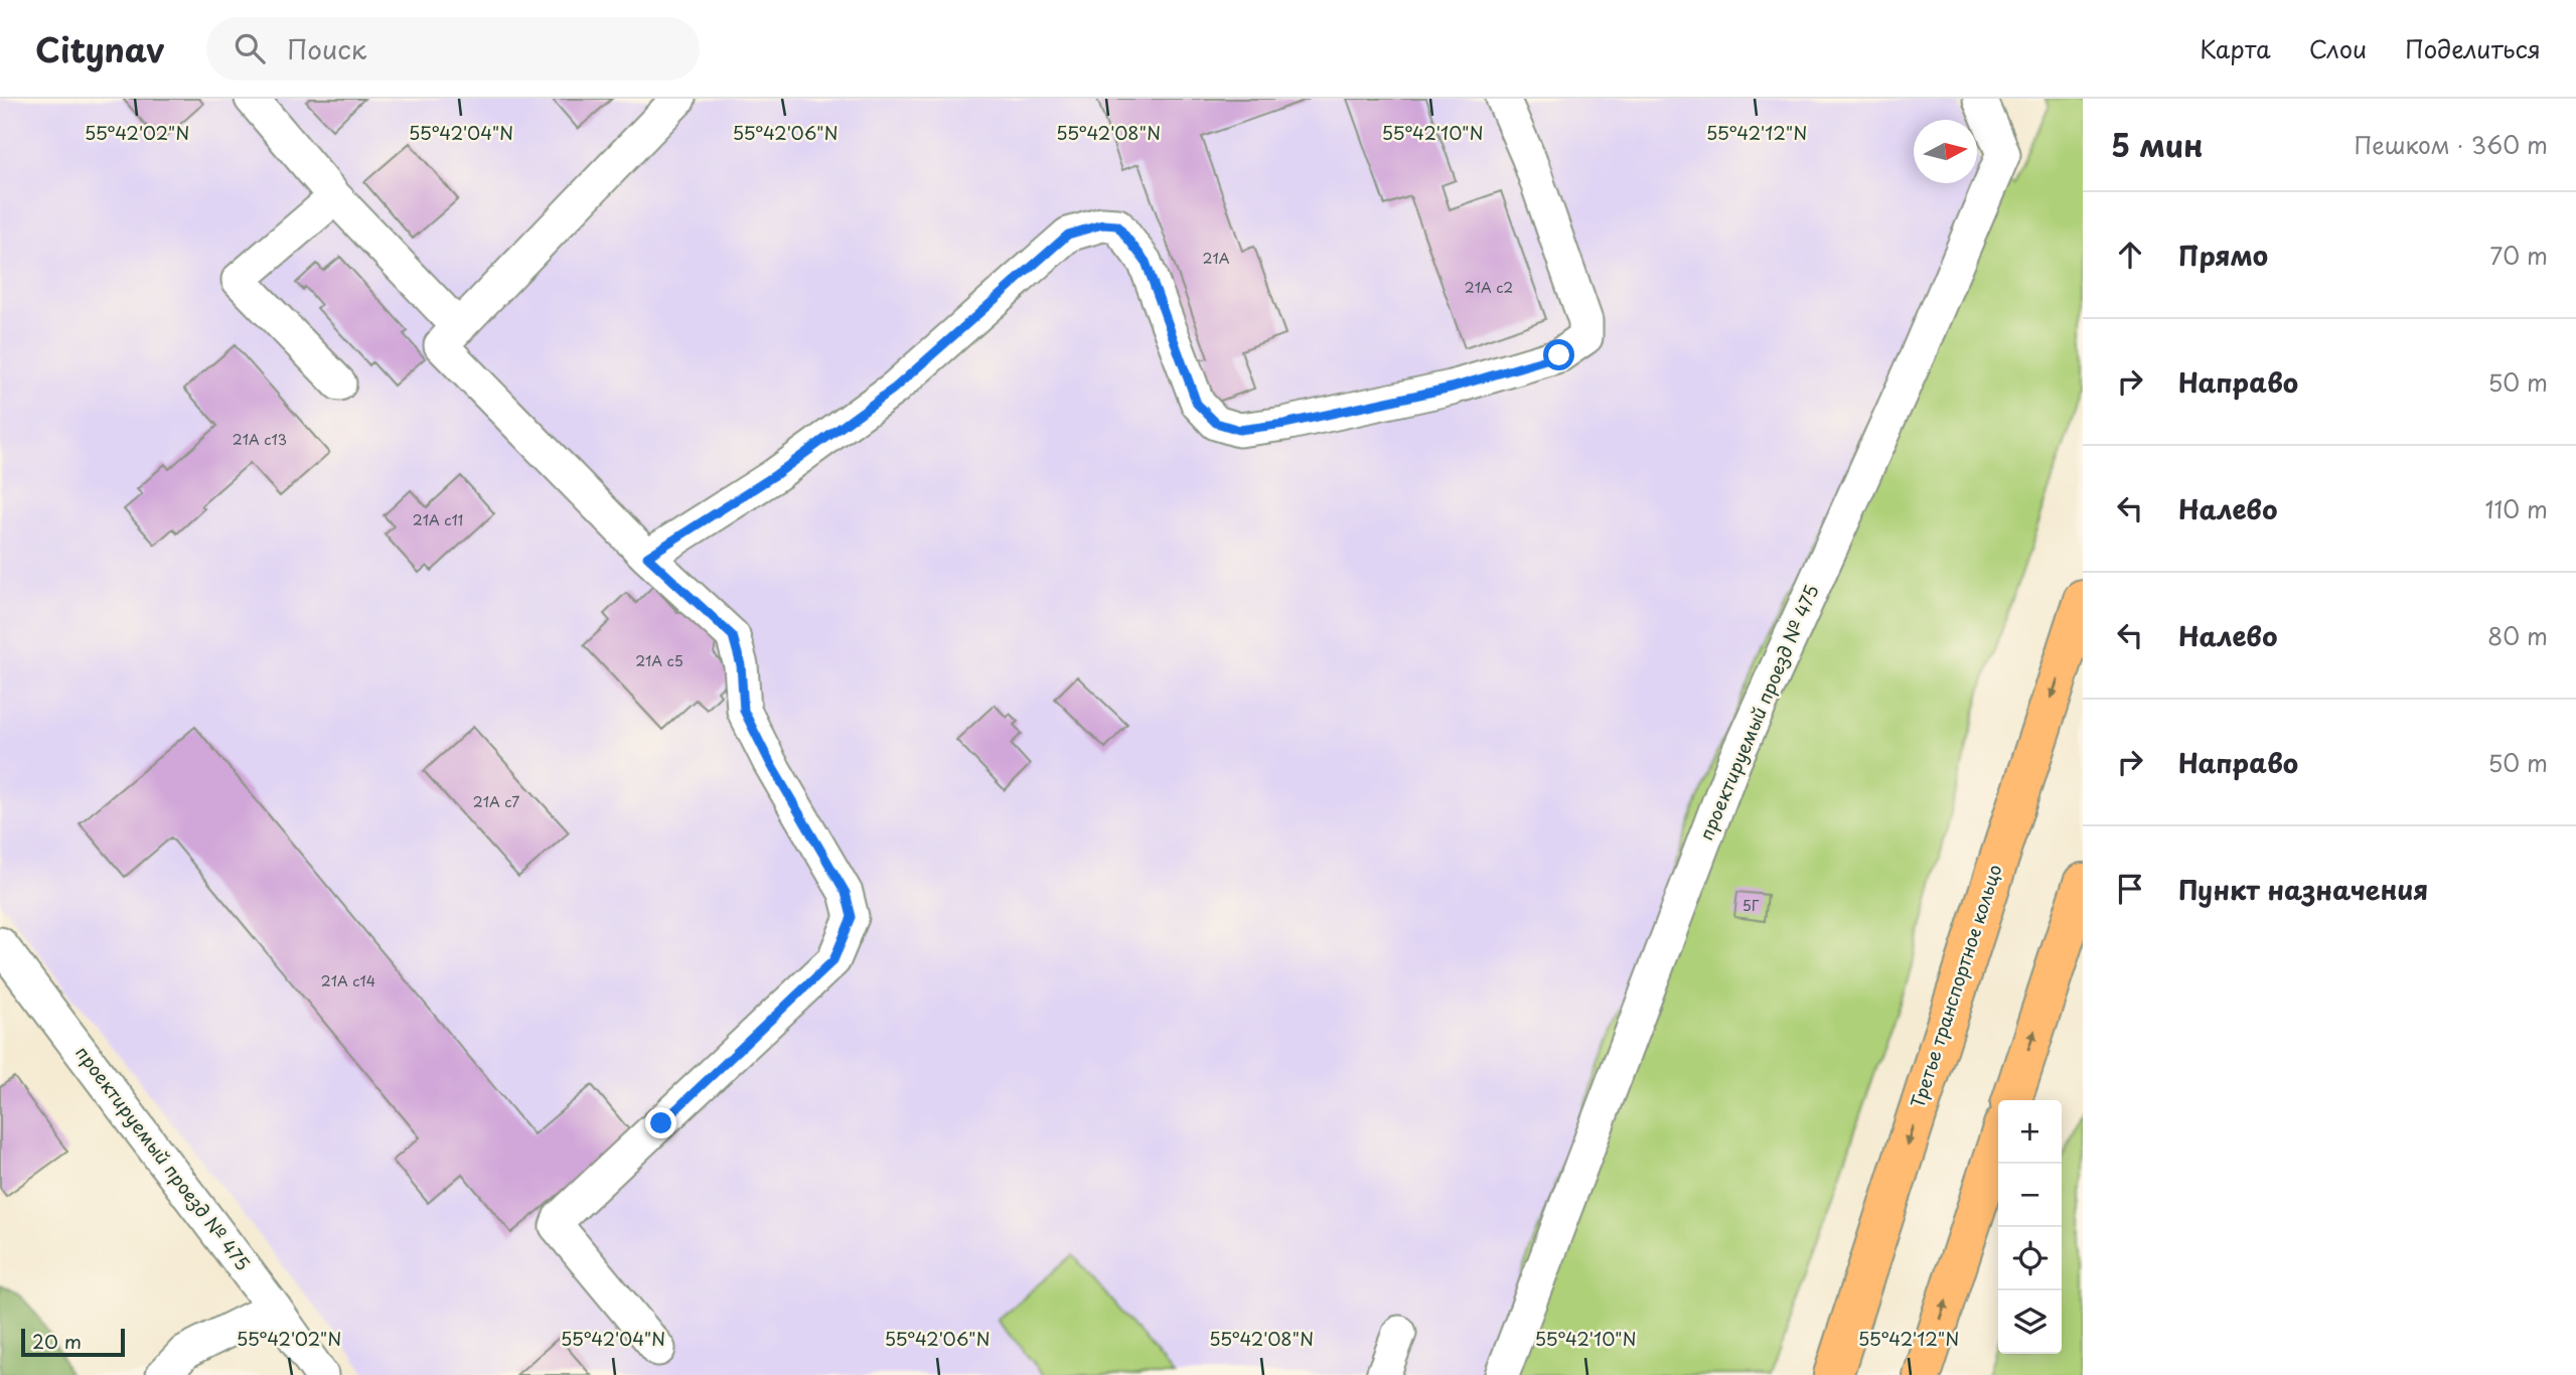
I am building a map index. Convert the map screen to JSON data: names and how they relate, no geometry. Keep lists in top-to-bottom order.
{
  "streets": {
    "main road": ["Третье транспортное кольцо"],
    "street": ["проектируемый проезд № 475"]
  },
  "house_numbers": [
    "21А",
    "21А с2",
    "21А с13",
    "21А с11",
    "21А с5",
    "21А с7",
    "5Г",
    "21А с14"
  ],
  "scale_bar": "20 m",
  "north": "right",
  "page": {
    "header": "Citynav",
    "search": "Поиск",
    "nav": ["Карта", "Слои", "Поделиться"],
    "heading": ["5 мин", "Пешком · 360 m"],
    "list": [
      ["Прямо", "70 m"],
      ["Направо", "50 m"],
      ["Налево", "110 m"],
      ["Налево", "80 m"],
      ["Направо", "50 m"],
      "Пункт назначения"
    ],
    "map_buttons": ["+", "−"],
    "scale": "20 m"
  },
  "coordinates": [
    "55°42'02\"N",
    "55°42'04\"N",
    "55°42'06\"N",
    "55°42'08\"N",
    "55°42'10\"N",
    "55°42'12\"N"
  ]
}
